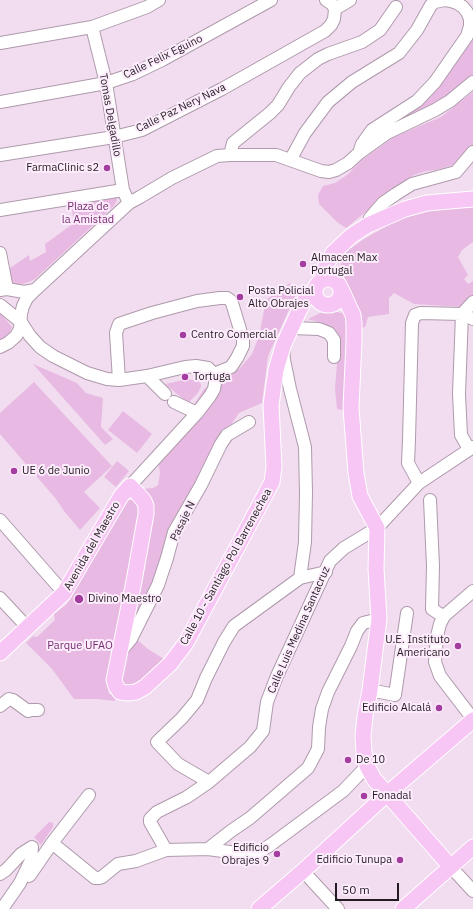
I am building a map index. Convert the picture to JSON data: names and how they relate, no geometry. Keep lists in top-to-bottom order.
{
  "streets": {
    "main road": ["Avenida del Maestro", "Calle 10 - Santiago Pol Barrenechea"],
    "street": [
      "Calle Felix Eguino",
      "Calle Paz Nery Nava",
      "Tomas Delgadillo",
      "Pasaje N",
      "Calle Luis Medina Santacruz"
    ]
  },
  "crossings": [
    ["Calle Felix Eguino", "Tomas Delgadillo"],
    ["Calle Paz Nery Nava", "Tomas Delgadillo"],
    ["Pasaje N", "Calle 10 - Santiago Pol Barrenechea"],
    ["Avenida del Maestro", "Calle 10 - Santiago Pol Barrenechea"]
  ],
  "parks": ["Plaza de la Amistad", "Parque UFAO"],
  "places": [
    "FarmaClinic s2",
    "Almacen Max Portugal",
    "Posta Policial Alto Obrajes",
    "Centro Comercial",
    "Tortuga",
    "UE 6 de Junio",
    "Divino Maestro",
    "U.E. Instituto Americano",
    "Edificio Alcalá",
    "De 10",
    "Fonadal",
    "Edificio Obrajes 9",
    "Edificio Tunupa"
  ],
  "scale_bar": "50 m"
}
